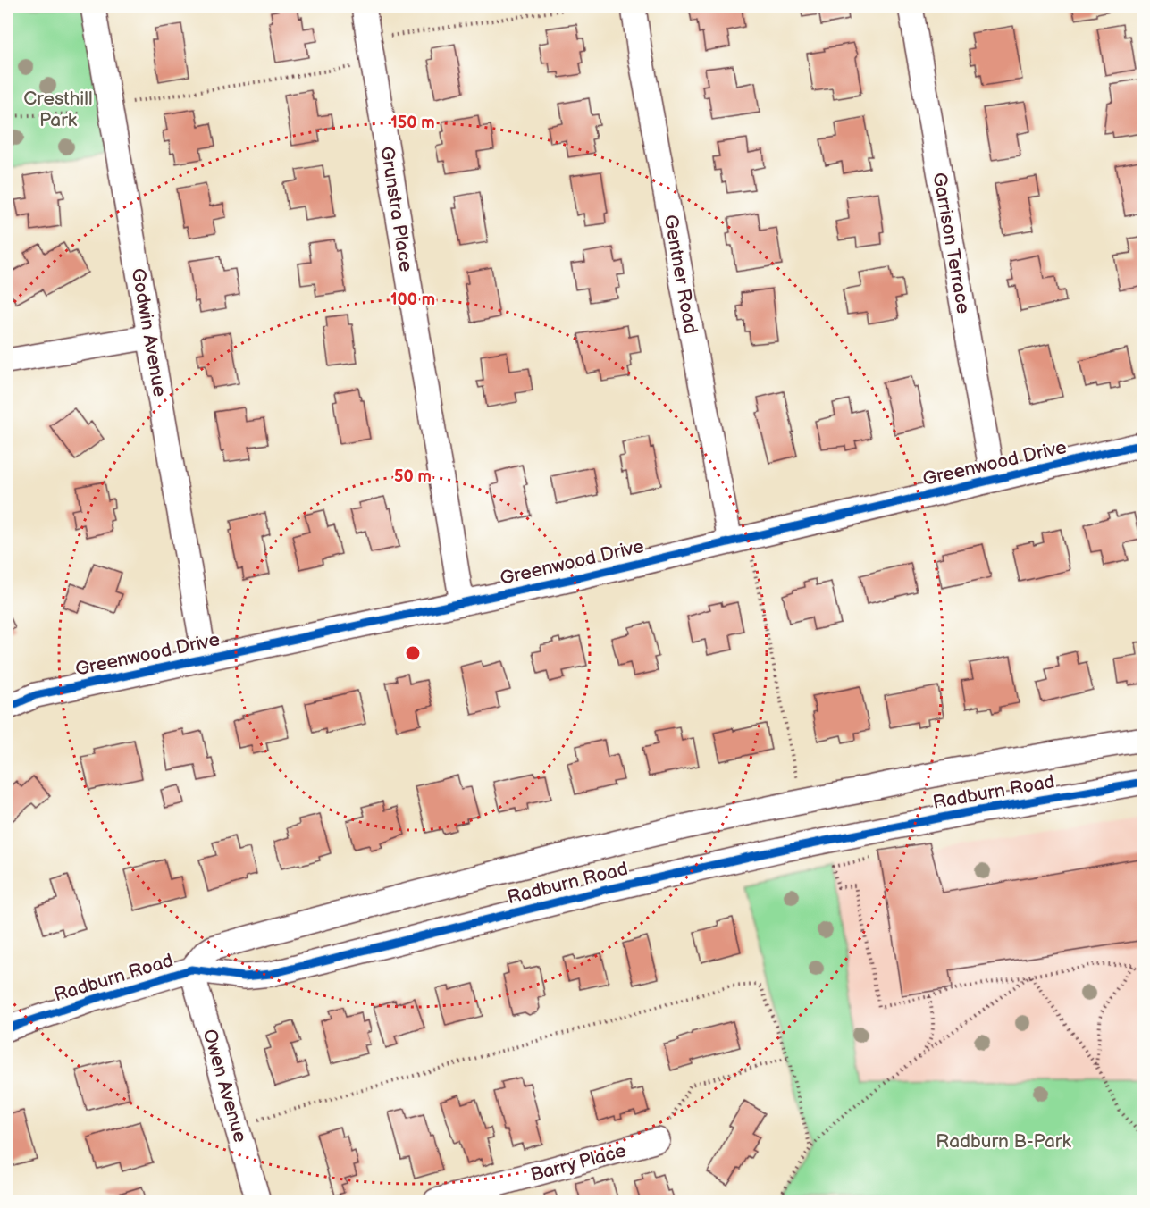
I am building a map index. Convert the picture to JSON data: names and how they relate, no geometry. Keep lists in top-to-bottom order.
{
  "streets": {
    "street": [
      "Grunstra Place",
      "Garrison Terrace",
      "Gentner Road",
      "Godwin Avenue",
      "Greenwood Drive",
      "Radburn Road",
      "Owen Avenue",
      "Barry Place"
    ]
  },
  "crossings": [
    ["Grunstra Place", "Greenwood Drive"],
    ["Garrison Terrace", "Greenwood Drive"],
    ["Gentner Road", "Greenwood Drive"],
    ["Godwin Avenue", "Greenwood Drive"],
    ["Radburn Road", "Owen Avenue"]
  ],
  "parks": ["Cresthill Park", "Radburn B-Park"],
  "rings": ["150 m", "100 m", "50 m"]
}
